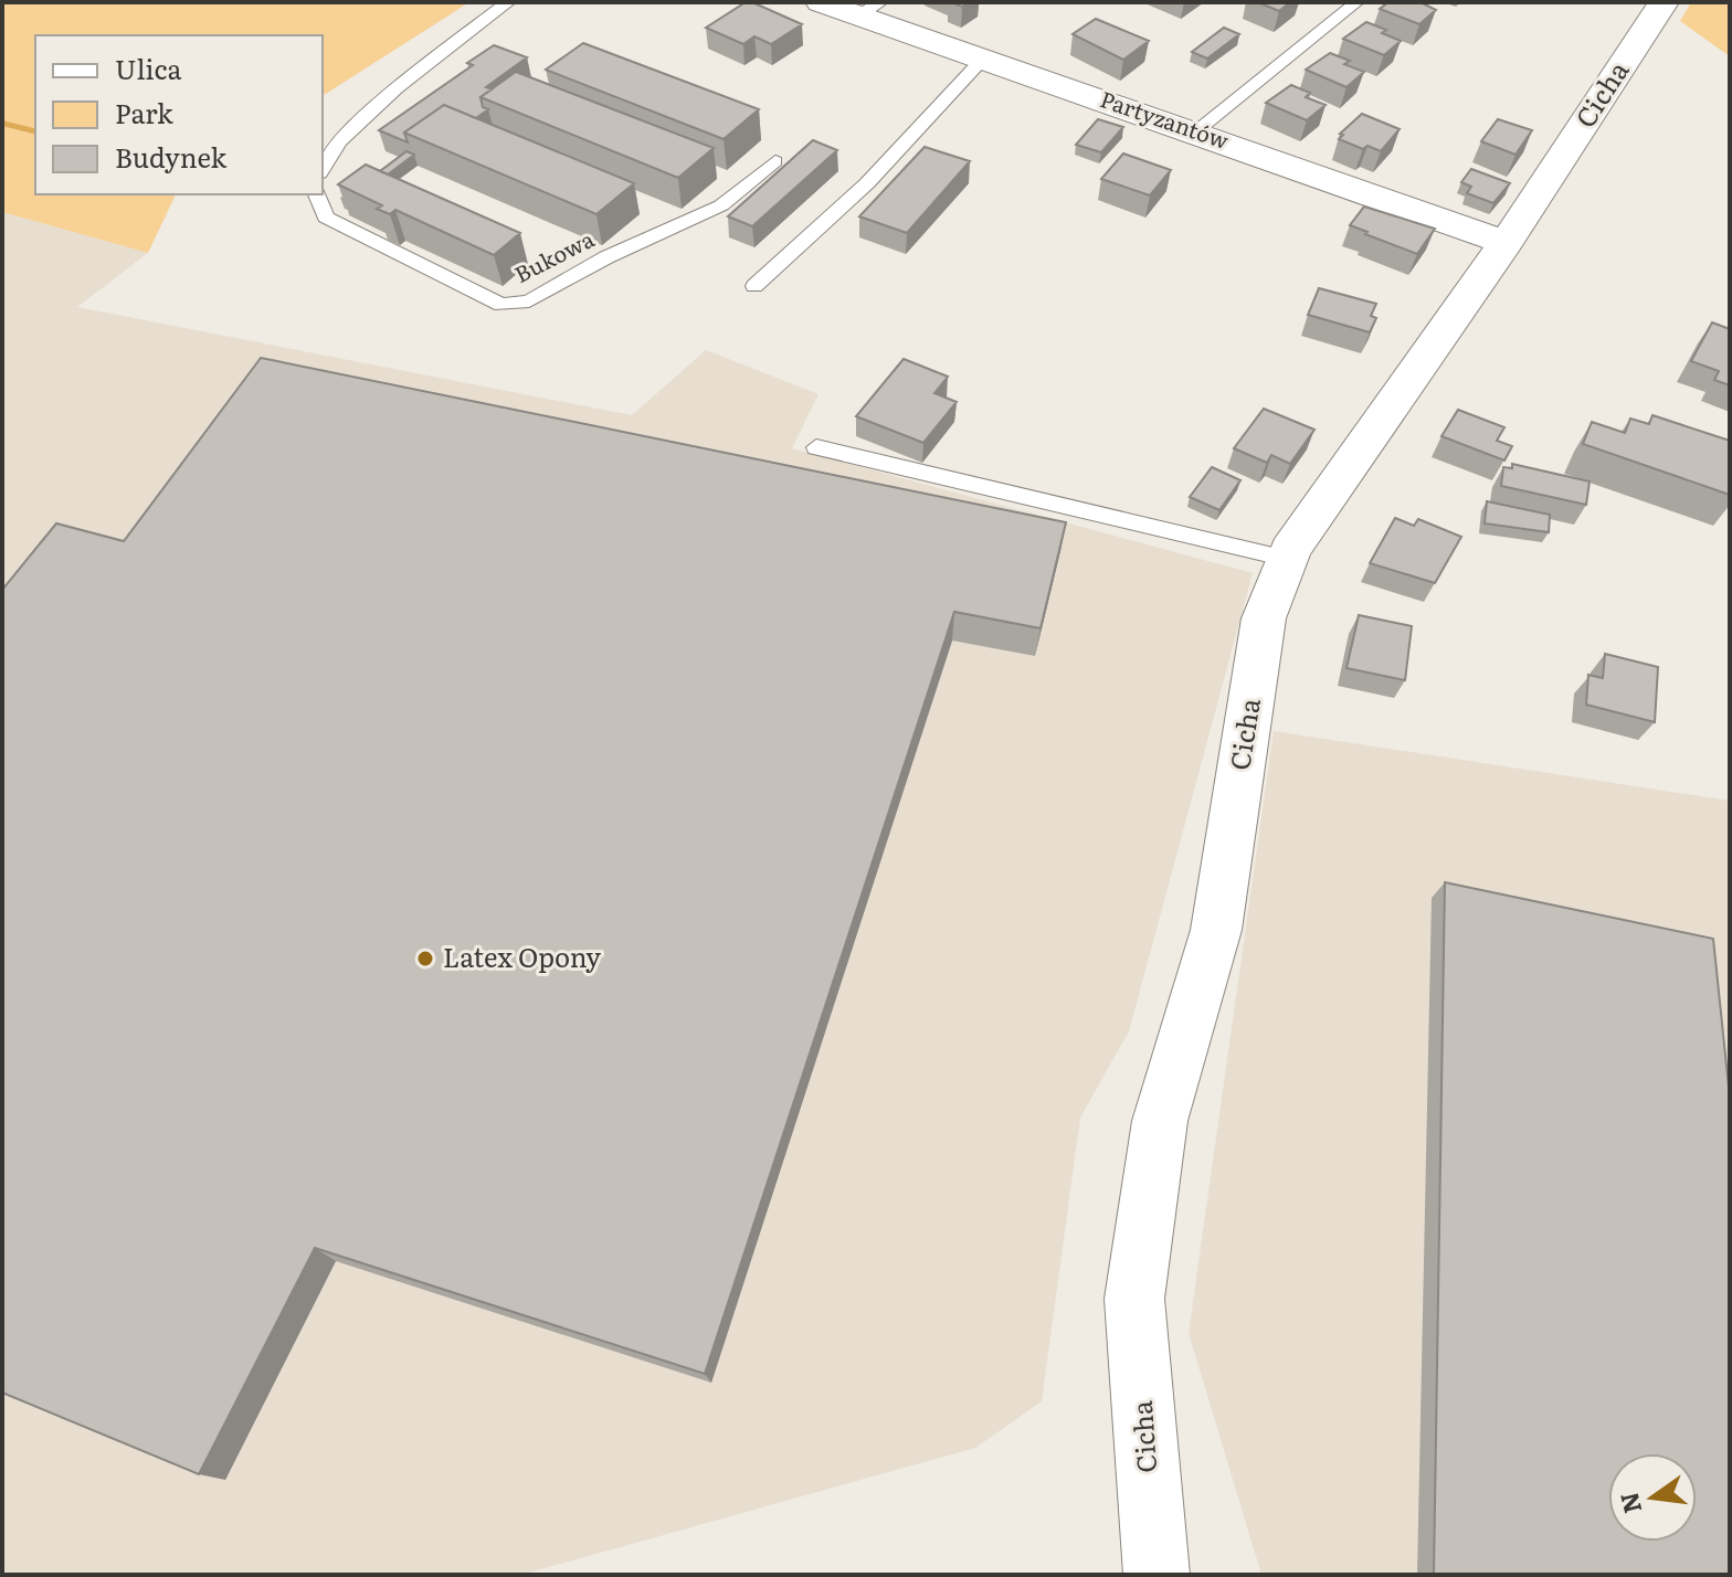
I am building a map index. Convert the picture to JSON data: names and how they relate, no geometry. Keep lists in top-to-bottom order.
{
  "streets": {
    "street": ["Cicha", "Partyzantów"],
    "lane": ["Bukowa"]
  },
  "crossings": [
    ["Cicha", "Partyzantów"]
  ],
  "places": ["Latex Opony"],
  "legend": ["Ulica", "Park", "Budynek"],
  "north": "left"
}
